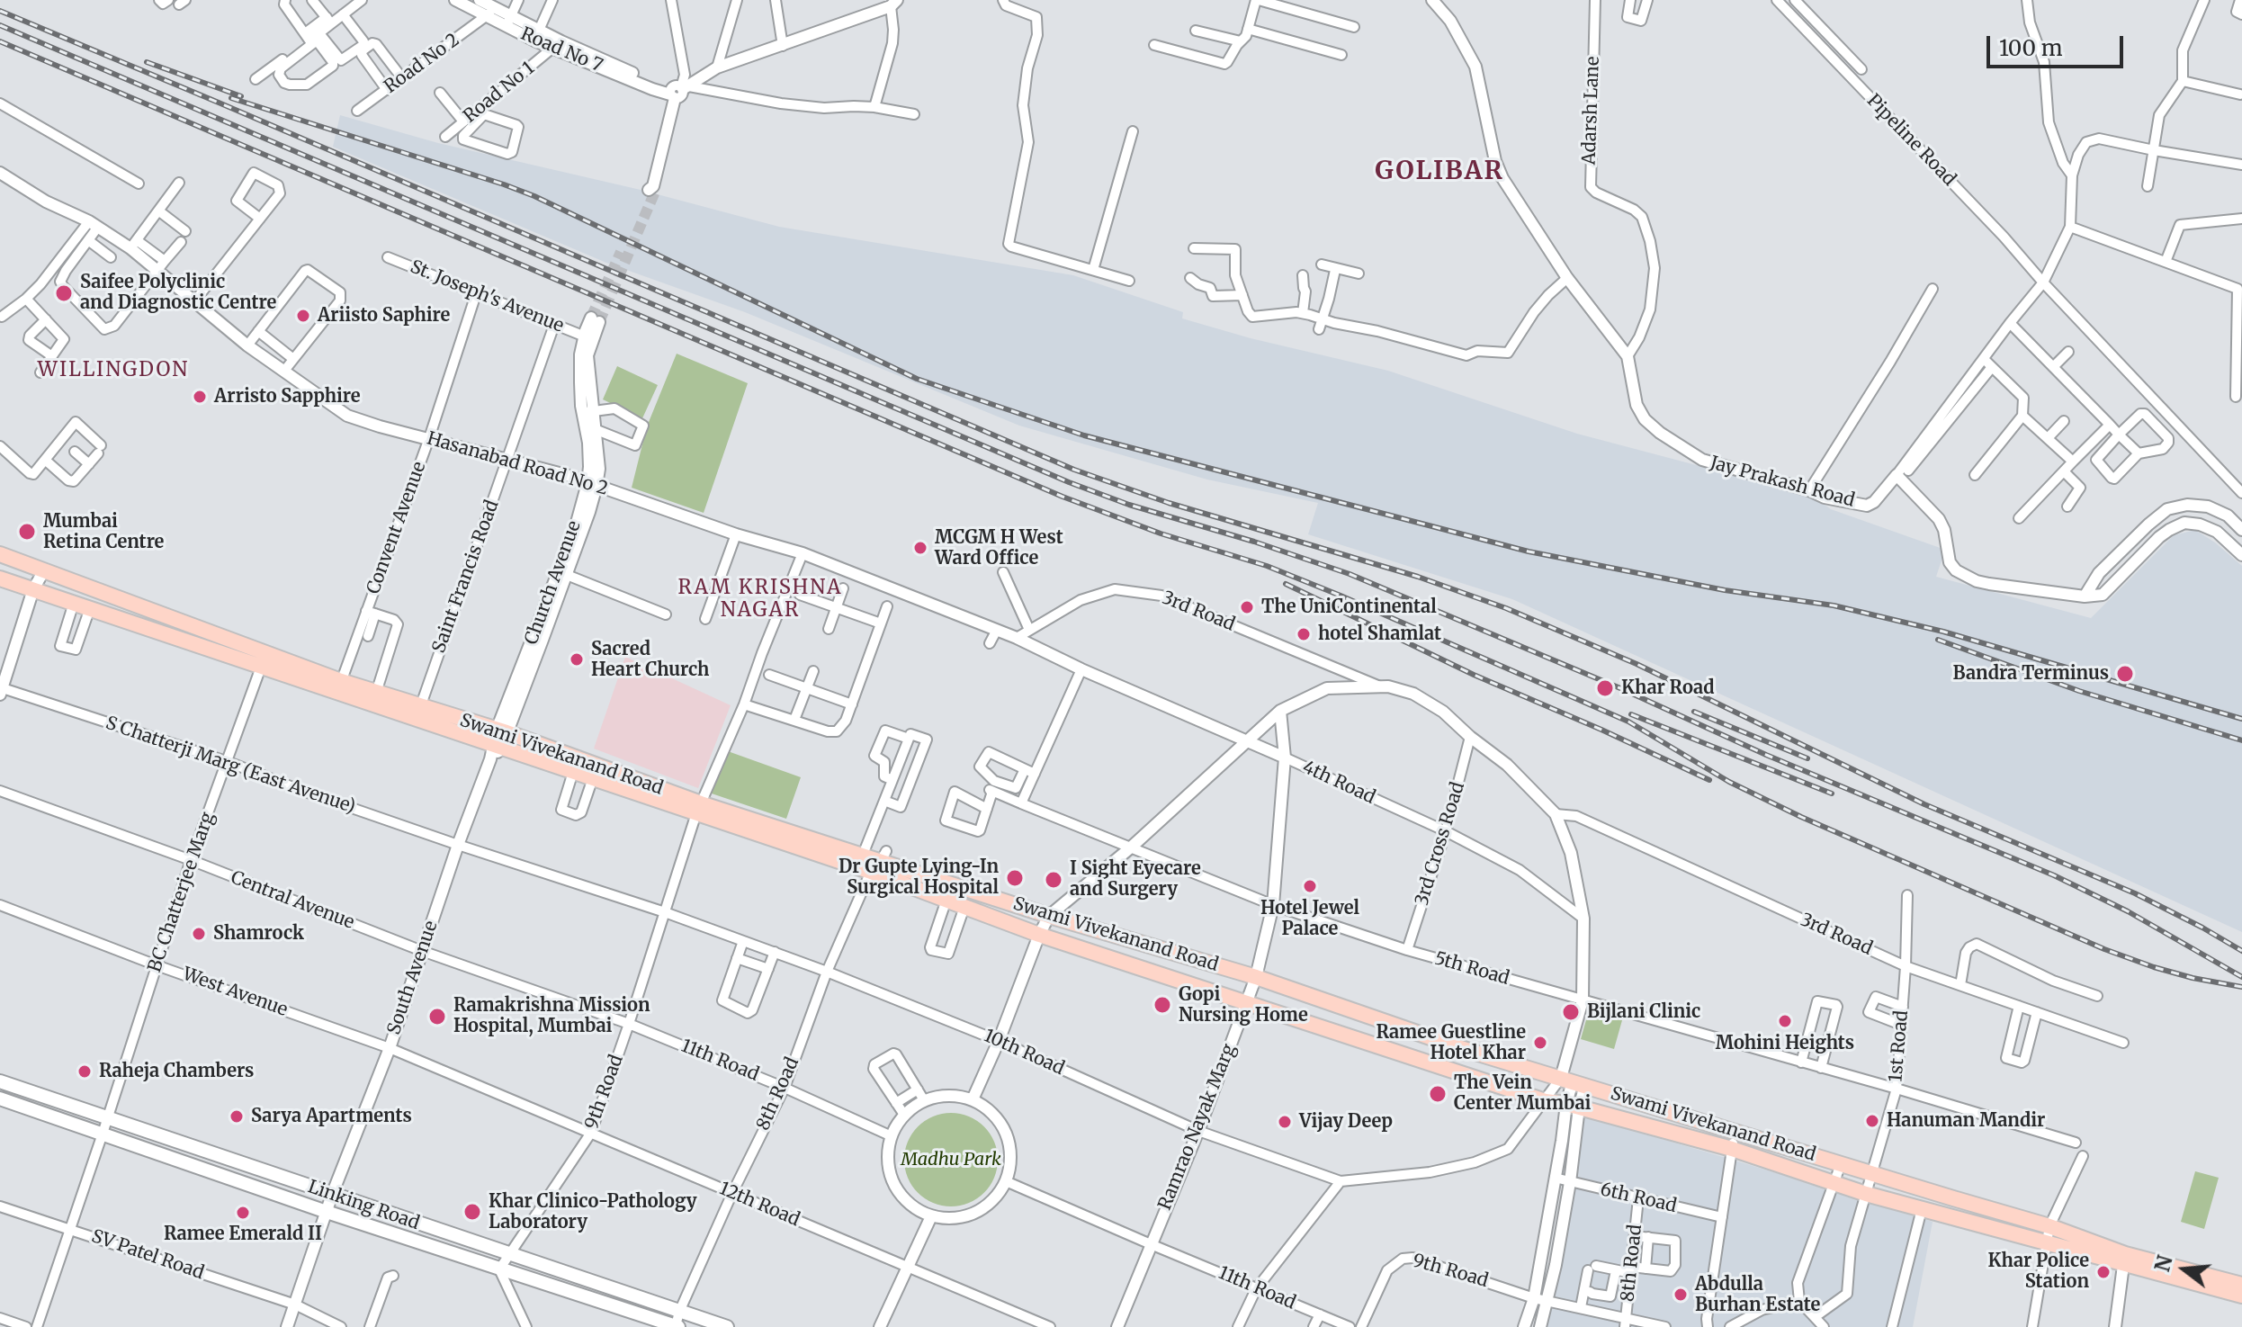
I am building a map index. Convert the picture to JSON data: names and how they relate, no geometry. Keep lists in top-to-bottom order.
{
  "streets": {
    "main road": ["Swami Vivekanand Road", "Linking Road"],
    "street": [
      "Road No 7",
      "Road No 2",
      "Road No 1",
      "Adarsh Lane",
      "Pipeline Road",
      "St. Joseph's Avenue",
      "Hasanabad Road No 2",
      "Jay Prakash Road",
      "Convent Avenue",
      "Saint Francis Road",
      "Church Avenue",
      "3rd Road",
      "S Chatterji Marg (East Avenue)",
      "4th Road",
      "3rd Cross Road",
      "BC Chatterjee Marg",
      "Central Avenue",
      "5th Road",
      "South Avenue",
      "West Avenue",
      "1st Road",
      "10th Road",
      "11th Road",
      "9th Road",
      "8th Road",
      "Ramrao Nayak Marg",
      "6th Road",
      "12th Road",
      "SV Patel Road"
    ]
  },
  "crossings": [
    ["Road No 7", "Road No 2"],
    ["Road No 7", "Road No 1"],
    ["Adarsh Lane", "Jay Prakash Road"],
    ["Pipeline Road", "Jay Prakash Road"],
    ["St. Joseph's Avenue", "Convent Avenue"],
    ["St. Joseph's Avenue", "Saint Francis Road"],
    ["St. Joseph's Avenue", "Church Avenue"],
    ["Hasanabad Road No 2", "Convent Avenue"],
    ["Hasanabad Road No 2", "Saint Francis Road"],
    ["Hasanabad Road No 2", "Church Avenue"],
    ["Hasanabad Road No 2", "3rd Road"],
    ["Hasanabad Road No 2", "4th Road"],
    ["Hasanabad Road No 2", "9th Road"],
    ["Convent Avenue", "Swami Vivekanand Road"],
    ["Saint Francis Road", "Swami Vivekanand Road"],
    ["Church Avenue", "Swami Vivekanand Road"],
    ["Church Avenue", "South Avenue"],
    ["3rd Road", "1st Road"],
    ["Swami Vivekanand Road", "BC Chatterjee Marg"],
    ["Swami Vivekanand Road", "South Avenue"],
    ["Swami Vivekanand Road", "1st Road"],
    ["Swami Vivekanand Road", "10th Road"],
    ["Swami Vivekanand Road", "9th Road"],
    ["Swami Vivekanand Road", "8th Road"],
    ["Swami Vivekanand Road", "Ramrao Nayak Marg"],
    ["S Chatterji Marg (East Avenue)", "BC Chatterjee Marg"],
    ["S Chatterji Marg (East Avenue)", "South Avenue"],
    ["S Chatterji Marg (East Avenue)", "10th Road"],
    ["4th Road", "3rd Cross Road"],
    ["4th Road", "Ramrao Nayak Marg"],
    ["3rd Cross Road", "5th Road"],
    ["BC Chatterjee Marg", "Central Avenue"],
    ["BC Chatterjee Marg", "West Avenue"],
    ["BC Chatterjee Marg", "Linking Road"],
    ["BC Chatterjee Marg", "SV Patel Road"],
    ["Central Avenue", "South Avenue"],
    ["Central Avenue", "11th Road"],
    ["5th Road", "1st Road"],
    ["5th Road", "Ramrao Nayak Marg"],
    ["South Avenue", "West Avenue"],
    ["South Avenue", "10th Road"],
    ["South Avenue", "11th Road"],
    ["South Avenue", "12th Road"],
    ["South Avenue", "Linking Road"],
    ["South Avenue", "SV Patel Road"],
    ["West Avenue", "12th Road"],
    ["10th Road", "9th Road"],
    ["10th Road", "8th Road"],
    ["10th Road", "Ramrao Nayak Marg"],
    ["11th Road", "9th Road"],
    ["11th Road", "8th Road"],
    ["11th Road", "Ramrao Nayak Marg"],
    ["9th Road", "12th Road"],
    ["9th Road", "Linking Road"],
    ["8th Road", "6th Road"],
    ["8th Road", "12th Road"],
    ["8th Road", "Linking Road"]
  ],
  "districts": ["GOLIBAR", "WILLINGDON", "RAM KRISHNA NAGAR"],
  "parks": ["Madhu Park"],
  "places": [
    "Saifee Polyclinic and Diagnostic Centre",
    "Ariisto Saphire",
    "Arristo Sapphire",
    "Mumbai Retina Centre",
    "MCGM H West Ward Office",
    "The UniContinental",
    "hotel Shamlat",
    "Sacred Heart Church",
    "Bandra Terminus",
    "Khar Road",
    "Dr Gupte Lying-In Surgical Hospital",
    "I Sight Eyecare and Surgery",
    "Hotel Jewel Palace",
    "Shamrock",
    "Gopi Nursing Home",
    "Bijlani Clinic",
    "Ramakrishna Mission Hospital, Mumbai",
    "Mohini Heights",
    "Ramee Guestline Hotel Khar",
    "Raheja Chambers",
    "The Vein Center Mumbai",
    "Sarya Apartments",
    "Hanuman Mandir",
    "Vijay Deep",
    "Khar Clinico-Pathology Laboratory",
    "Ramee Emerald II",
    "Khar Police Station",
    "Abdulla Burhan Estate"
  ],
  "scale_bar": "100 m",
  "north": "left"
}
